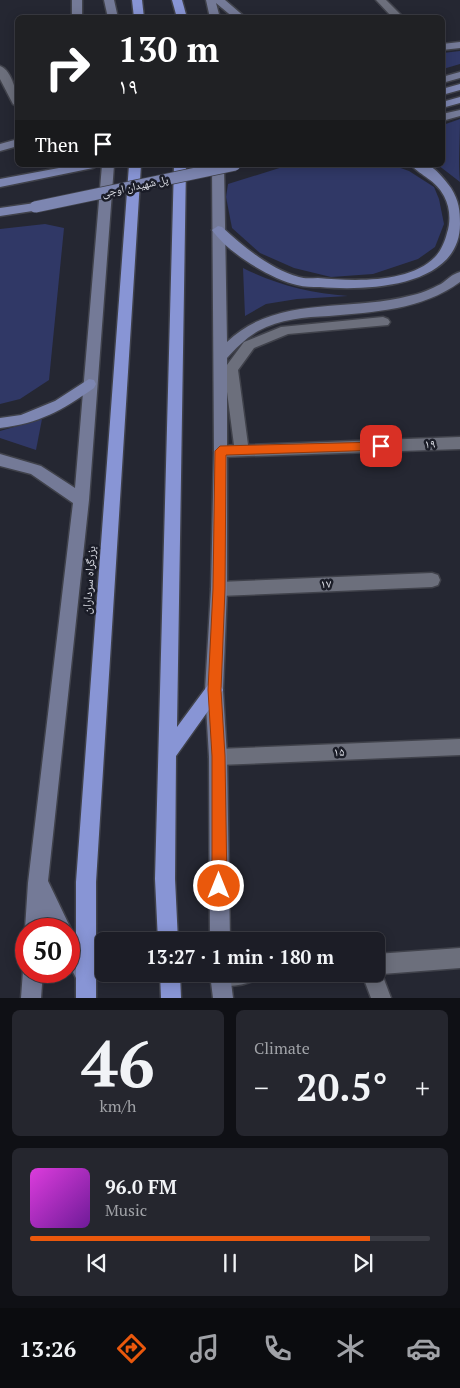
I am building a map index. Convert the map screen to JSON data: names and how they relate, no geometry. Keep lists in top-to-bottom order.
{
  "streets": {
    "highway": ["بزرگراه سرداران"],
    "main road": ["پل شهیدان اوجی"],
    "street": ["۱۹", "۱۷", "۱۵"]
  },
  "page": {
    "turn": ["130 m", "۱۹"],
    "then": "Then",
    "limit": "50",
    "trip": "13:27 · 1 min · 180 m",
    "tile": [
      ["46", "km/h"],
      "Climate"
    ],
    "heat": ["−", "20.5°", "+"],
    "song": ["96.0 FM", "Music"],
    "tabs": "13:26"
  }
}
